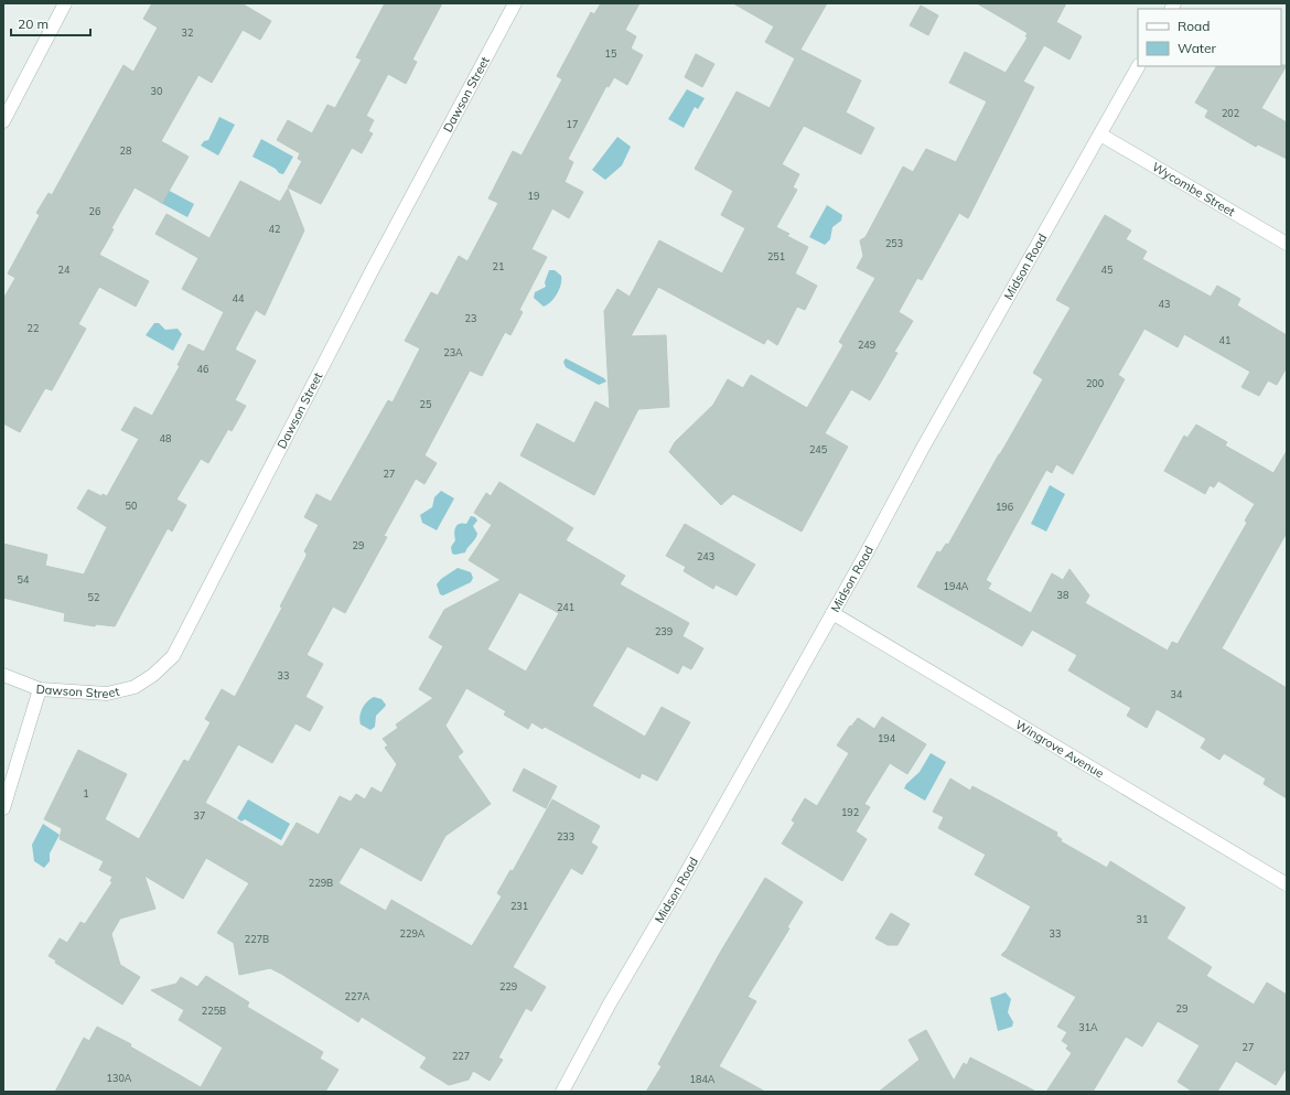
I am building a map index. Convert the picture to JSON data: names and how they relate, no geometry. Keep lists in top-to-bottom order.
{
  "streets": {
    "street": [
      "Dawson Street",
      "Wycombe Street",
      "Midson Road",
      "Wingrove Avenue"
    ]
  },
  "crossings": [
    ["Wycombe Street", "Midson Road"],
    ["Midson Road", "Wingrove Avenue"]
  ],
  "house_numbers": [
    "32",
    "15",
    "30",
    "202",
    "17",
    "28",
    "19",
    "26",
    "42",
    "253",
    "251",
    "21",
    "24",
    "45",
    "44",
    "43",
    "23",
    "22",
    "41",
    "249",
    "23A",
    "46",
    "200",
    "25",
    "48",
    "245",
    "27",
    "50",
    "196",
    "29",
    "243",
    "54",
    "194A",
    "38",
    "52",
    "241",
    "239",
    "33",
    "34",
    "194",
    "1",
    "192",
    "37",
    "233",
    "229B",
    "231",
    "31",
    "229A",
    "33",
    "227B",
    "229",
    "227A",
    "29",
    "225B",
    "31A",
    "27",
    "227",
    "130A",
    "184A"
  ],
  "legend": ["Road", "Water"],
  "scale_bar": "20 m"
}
